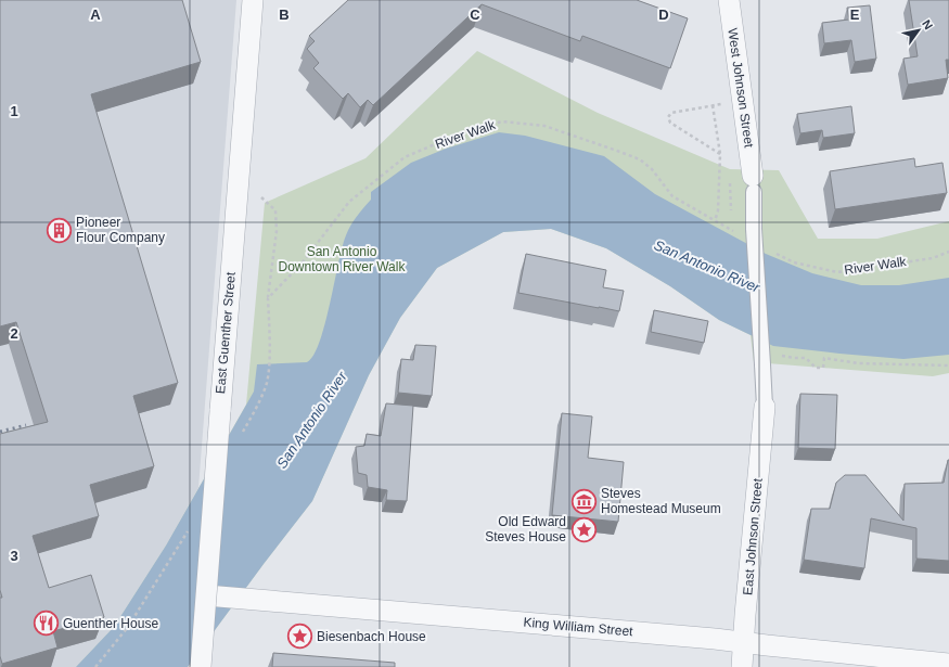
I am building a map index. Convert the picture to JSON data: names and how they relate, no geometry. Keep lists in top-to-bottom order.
{
  "streets": {
    "street": [
      "West Johnson Street",
      "East Guenther Street",
      "East Johnson Street",
      "King William Street"
    ],
    "path": ["River Walk"]
  },
  "crossings": [
    ["East Guenther Street", "King William Street"],
    ["East Johnson Street", "King William Street"]
  ],
  "water": ["San Antonio River"],
  "parks": ["San Antonio Downtown River Walk"],
  "places": {
    "building": ["Pioneer Flour Company"],
    "museum": ["Steves Homestead Museum"],
    "place": ["Old Edward Steves House", "Biesenbach House"],
    "restaurant": ["Guenther House"]
  },
  "north": "top right",
  "grid": {
    "columns": [
      "A",
      "B",
      "C",
      "D",
      "E"
    ],
    "rows": ["1", "2", "3"]
  }
}
